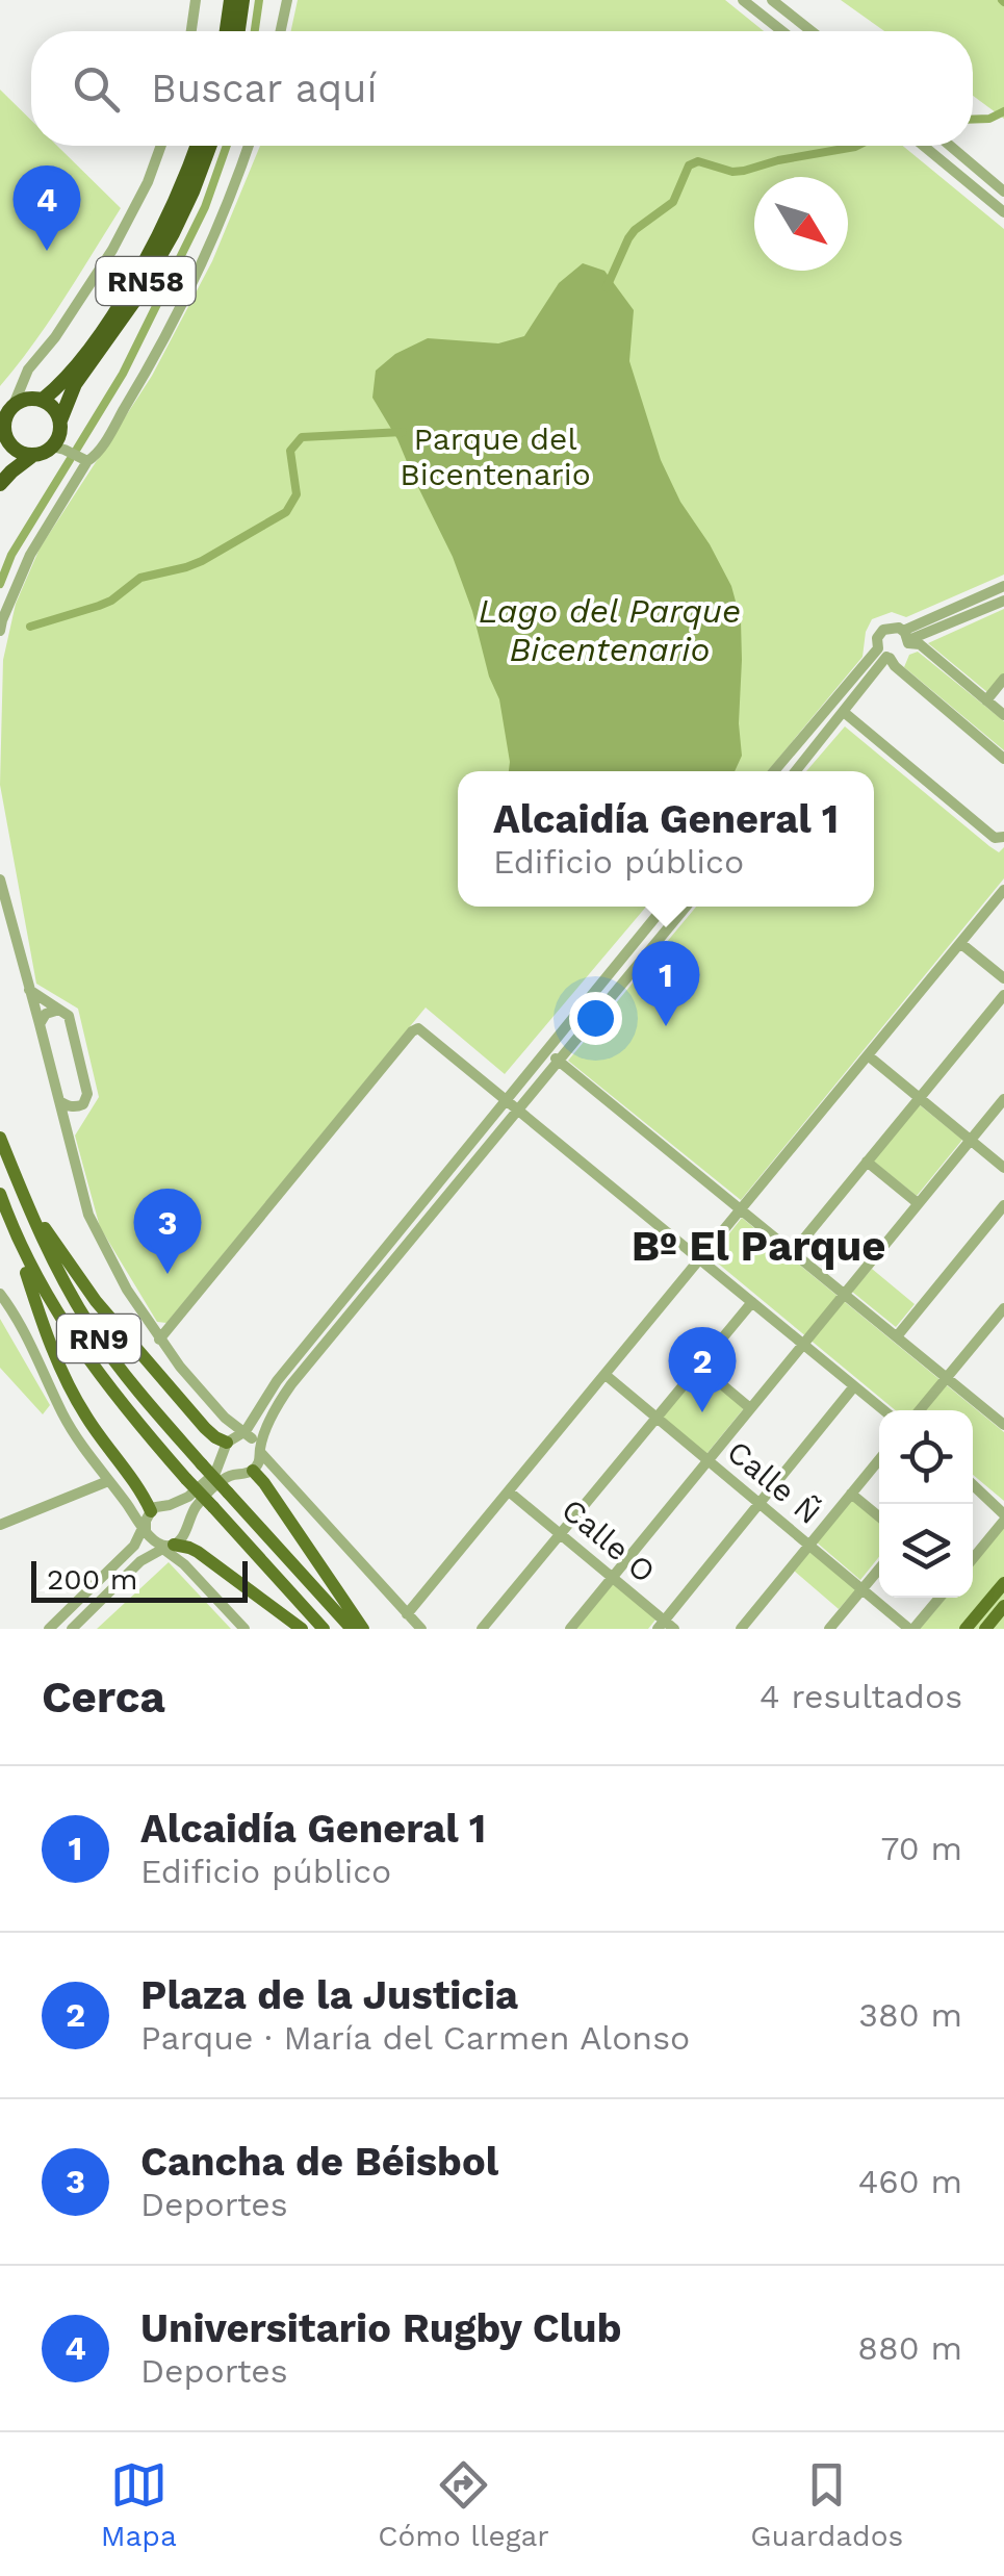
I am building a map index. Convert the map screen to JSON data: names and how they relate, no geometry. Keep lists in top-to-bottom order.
{
  "streets": {
    "highway": ["RN58"],
    "main road": ["RN9"],
    "street": ["Calle Ñ", "Calle O"]
  },
  "districts": ["Bº El Parque"],
  "water": ["Lago del Parque Bicentenario"],
  "parks": ["Parque del Bicentenario"],
  "scale_bar": "200 m",
  "north": "bottom right",
  "page": {
    "search": "Buscar aquí",
    "pins": [
      "4",
      "1",
      "3",
      "2"
    ],
    "popup": ["Alcaidía General 1", "Edificio público"],
    "scale": "200 m",
    "heading": ["Cerca", "4 resultados"],
    "list": [
      {
        "mark": "1",
        "name": "Alcaidía General 1",
        "note": "Edificio público",
        "value": "70 m"
      },
      {
        "mark": "2",
        "name": "Plaza de la Justicia",
        "note": "Parque · María del Carmen Alonso",
        "value": "380 m"
      },
      {
        "mark": "3",
        "name": "Cancha de Béisbol",
        "note": "Deportes",
        "value": "460 m"
      },
      {
        "mark": "4",
        "name": "Universitario Rugby Club",
        "note": "Deportes",
        "value": "880 m"
      }
    ],
    "nav": ["Mapa", "Cómo llegar", "Guardados"]
  }
}
